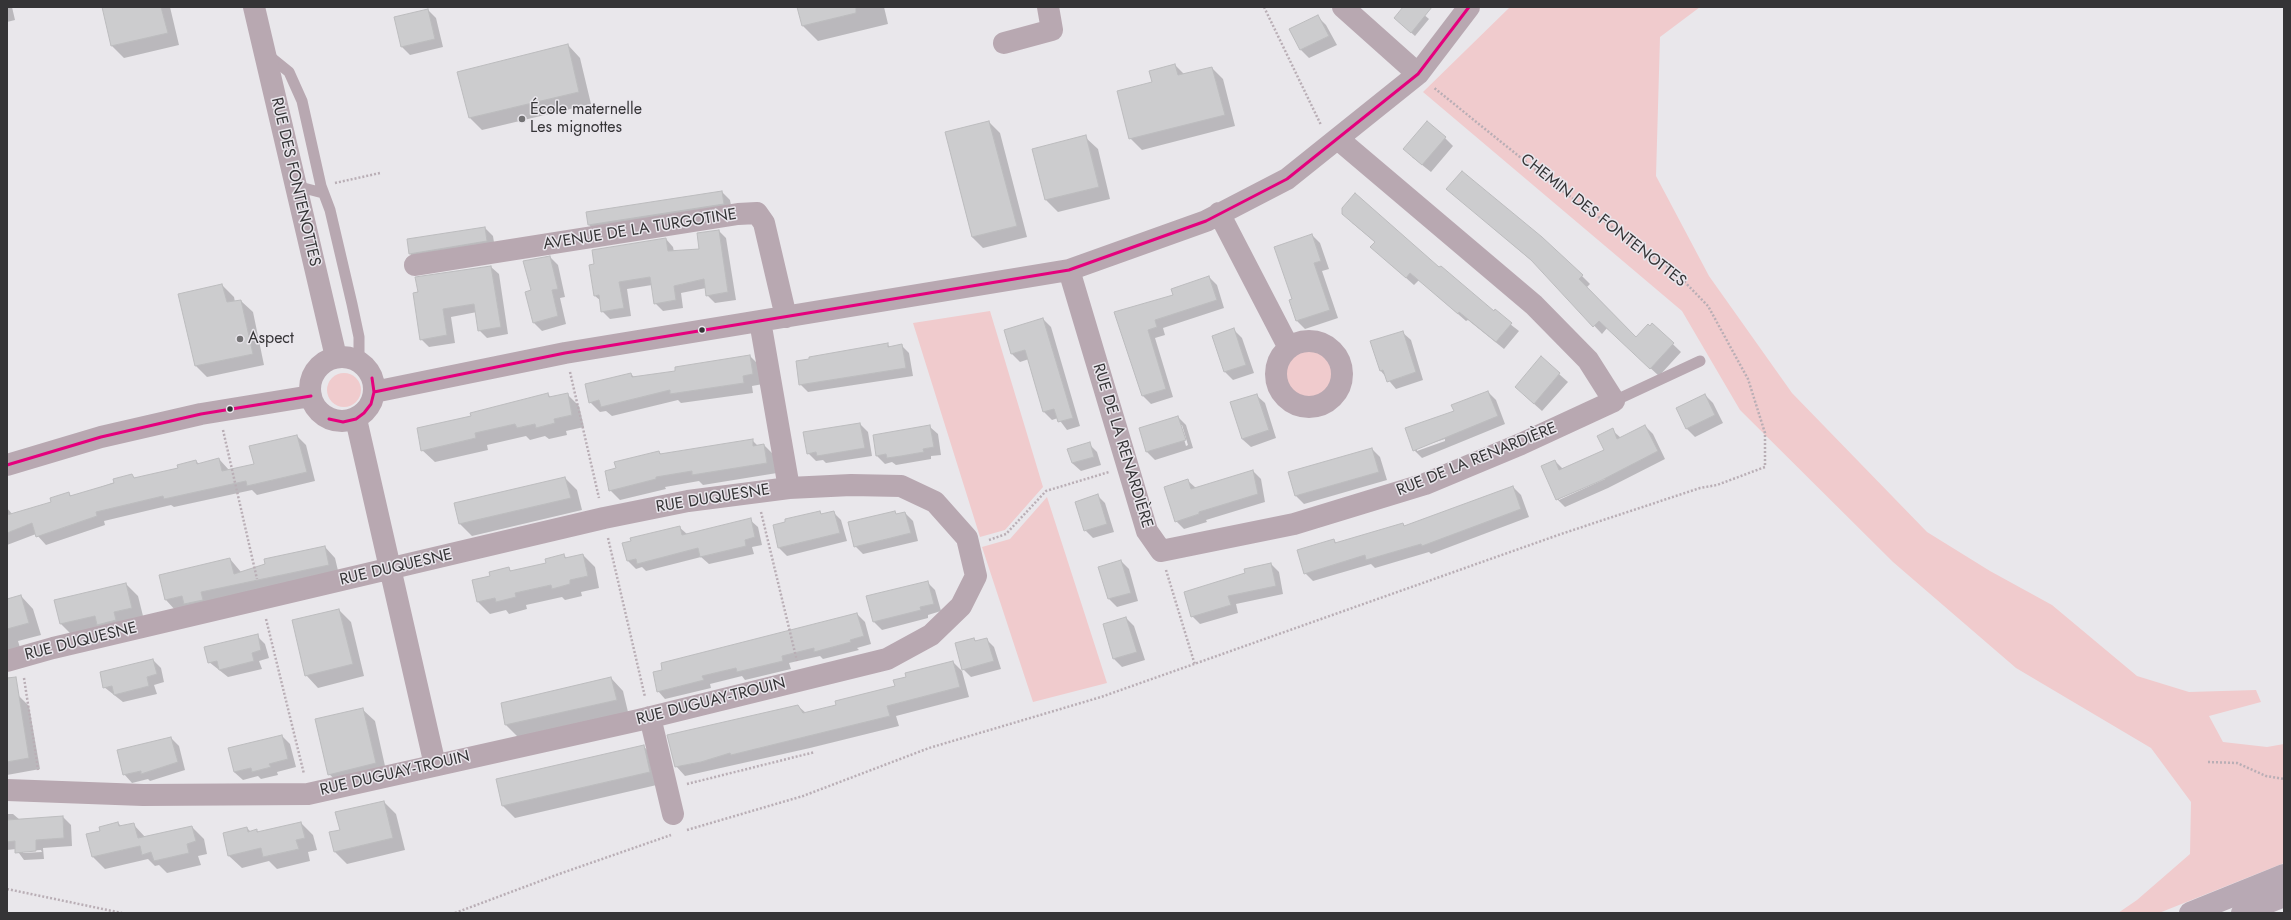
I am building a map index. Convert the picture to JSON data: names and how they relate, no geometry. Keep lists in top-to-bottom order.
{
  "streets": {
    "street": [
      "RUE DES FONTENOTTES",
      "AVENUE DE LA TURGOTINE",
      "RUE DE LA RENARDIÈRE",
      "RUE DUQUESNE",
      "RUE DUGUAY-TROUIN"
    ],
    "path": ["CHEMIN DES FONTENOTTES"]
  },
  "crossings": [
    ["RUE DUQUESNE", "RUE DUGUAY-TROUIN"]
  ],
  "places": ["École maternelle Les mignottes", "Aspect"]
}
